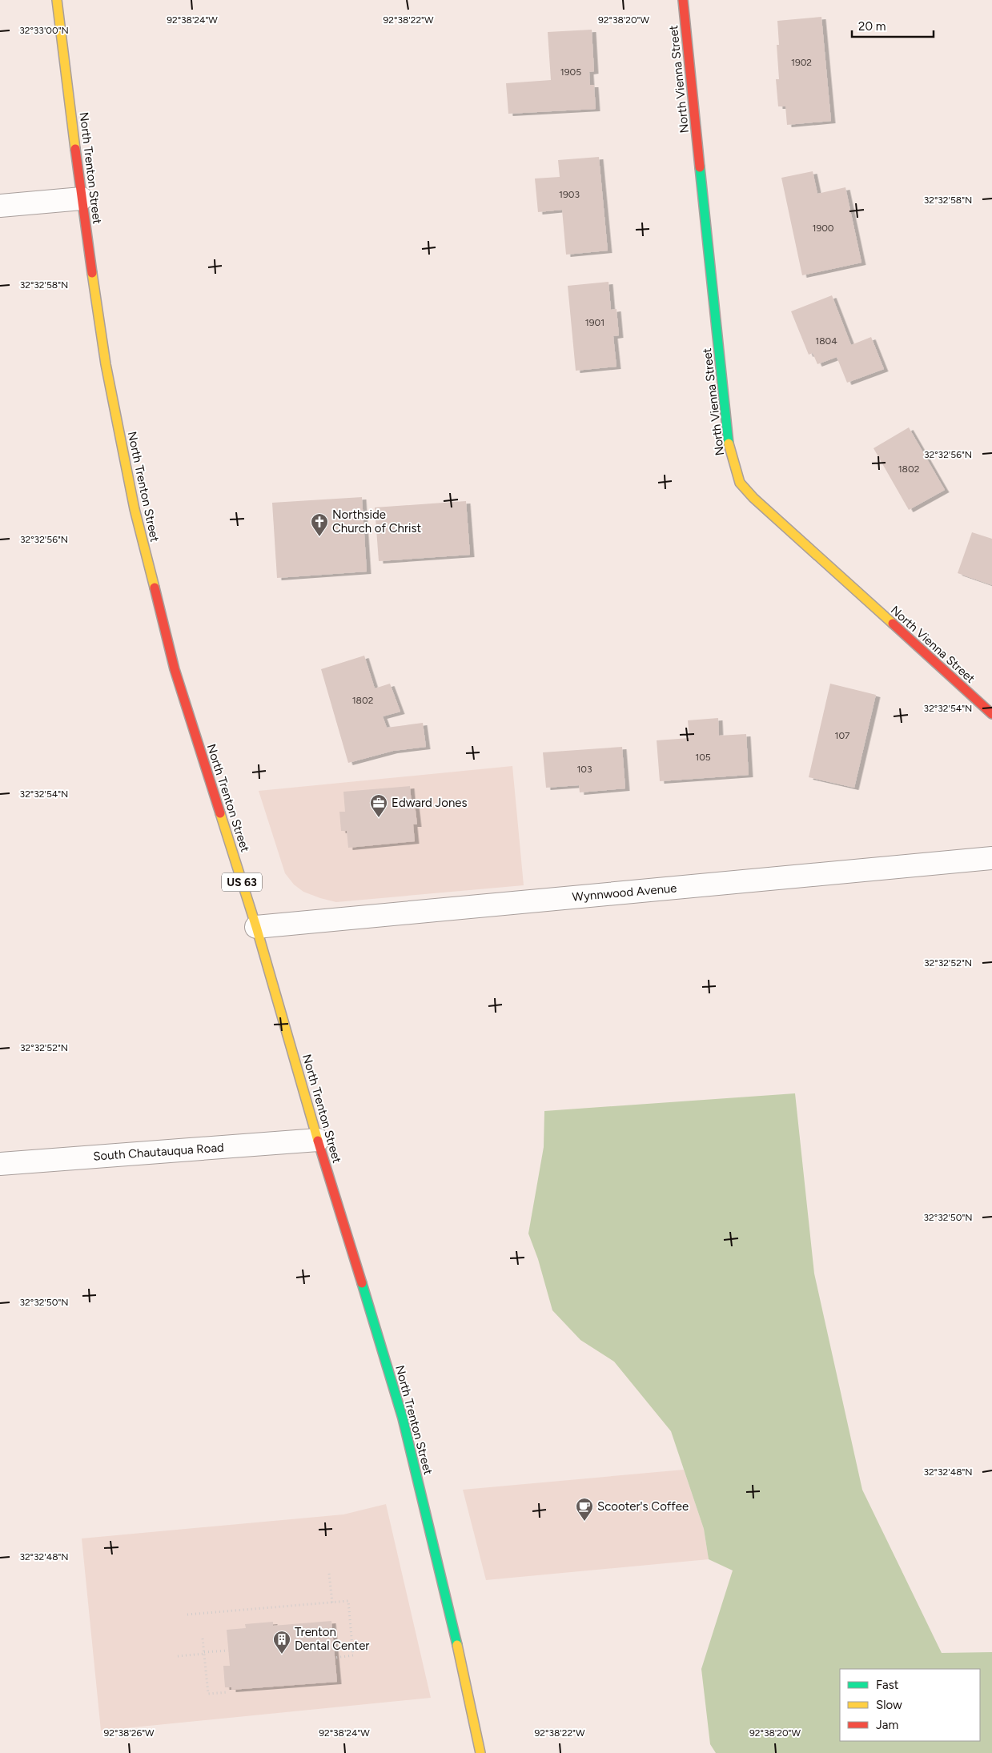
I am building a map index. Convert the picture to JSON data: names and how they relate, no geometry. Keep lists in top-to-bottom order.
{
  "streets": {
    "main road": ["North Vienna Street", "North Trenton Street", "US 63"],
    "street": ["Wynnwood Avenue", "South Chautauqua Road"]
  },
  "crossings": [
    ["North Trenton Street", "Wynnwood Avenue"],
    ["North Trenton Street", "South Chautauqua Road"]
  ],
  "places": {
    "church": ["Northside Church of Christ"],
    "office": ["Edward Jones"],
    "cafe": ["Scooter's Coffee"],
    "building": ["Trenton Dental Center"]
  },
  "house_numbers": [
    "1902",
    "1905",
    "1903",
    "1900",
    "1901",
    "1804",
    "1802",
    "1802",
    "107",
    "105",
    "103"
  ],
  "legend": ["Fast", "Slow", "Jam"],
  "scale_bar": "20 m",
  "coordinates": [
    "92°38'24\"W",
    "92°38'22\"W",
    "92°38'20\"W",
    "32°33'00\"N",
    "32°32'58\"N",
    "32°32'56\"N",
    "32°32'54\"N",
    "32°32'52\"N",
    "32°32'50\"N",
    "32°32'48\"N",
    "92°38'26\"W"
  ]
}
